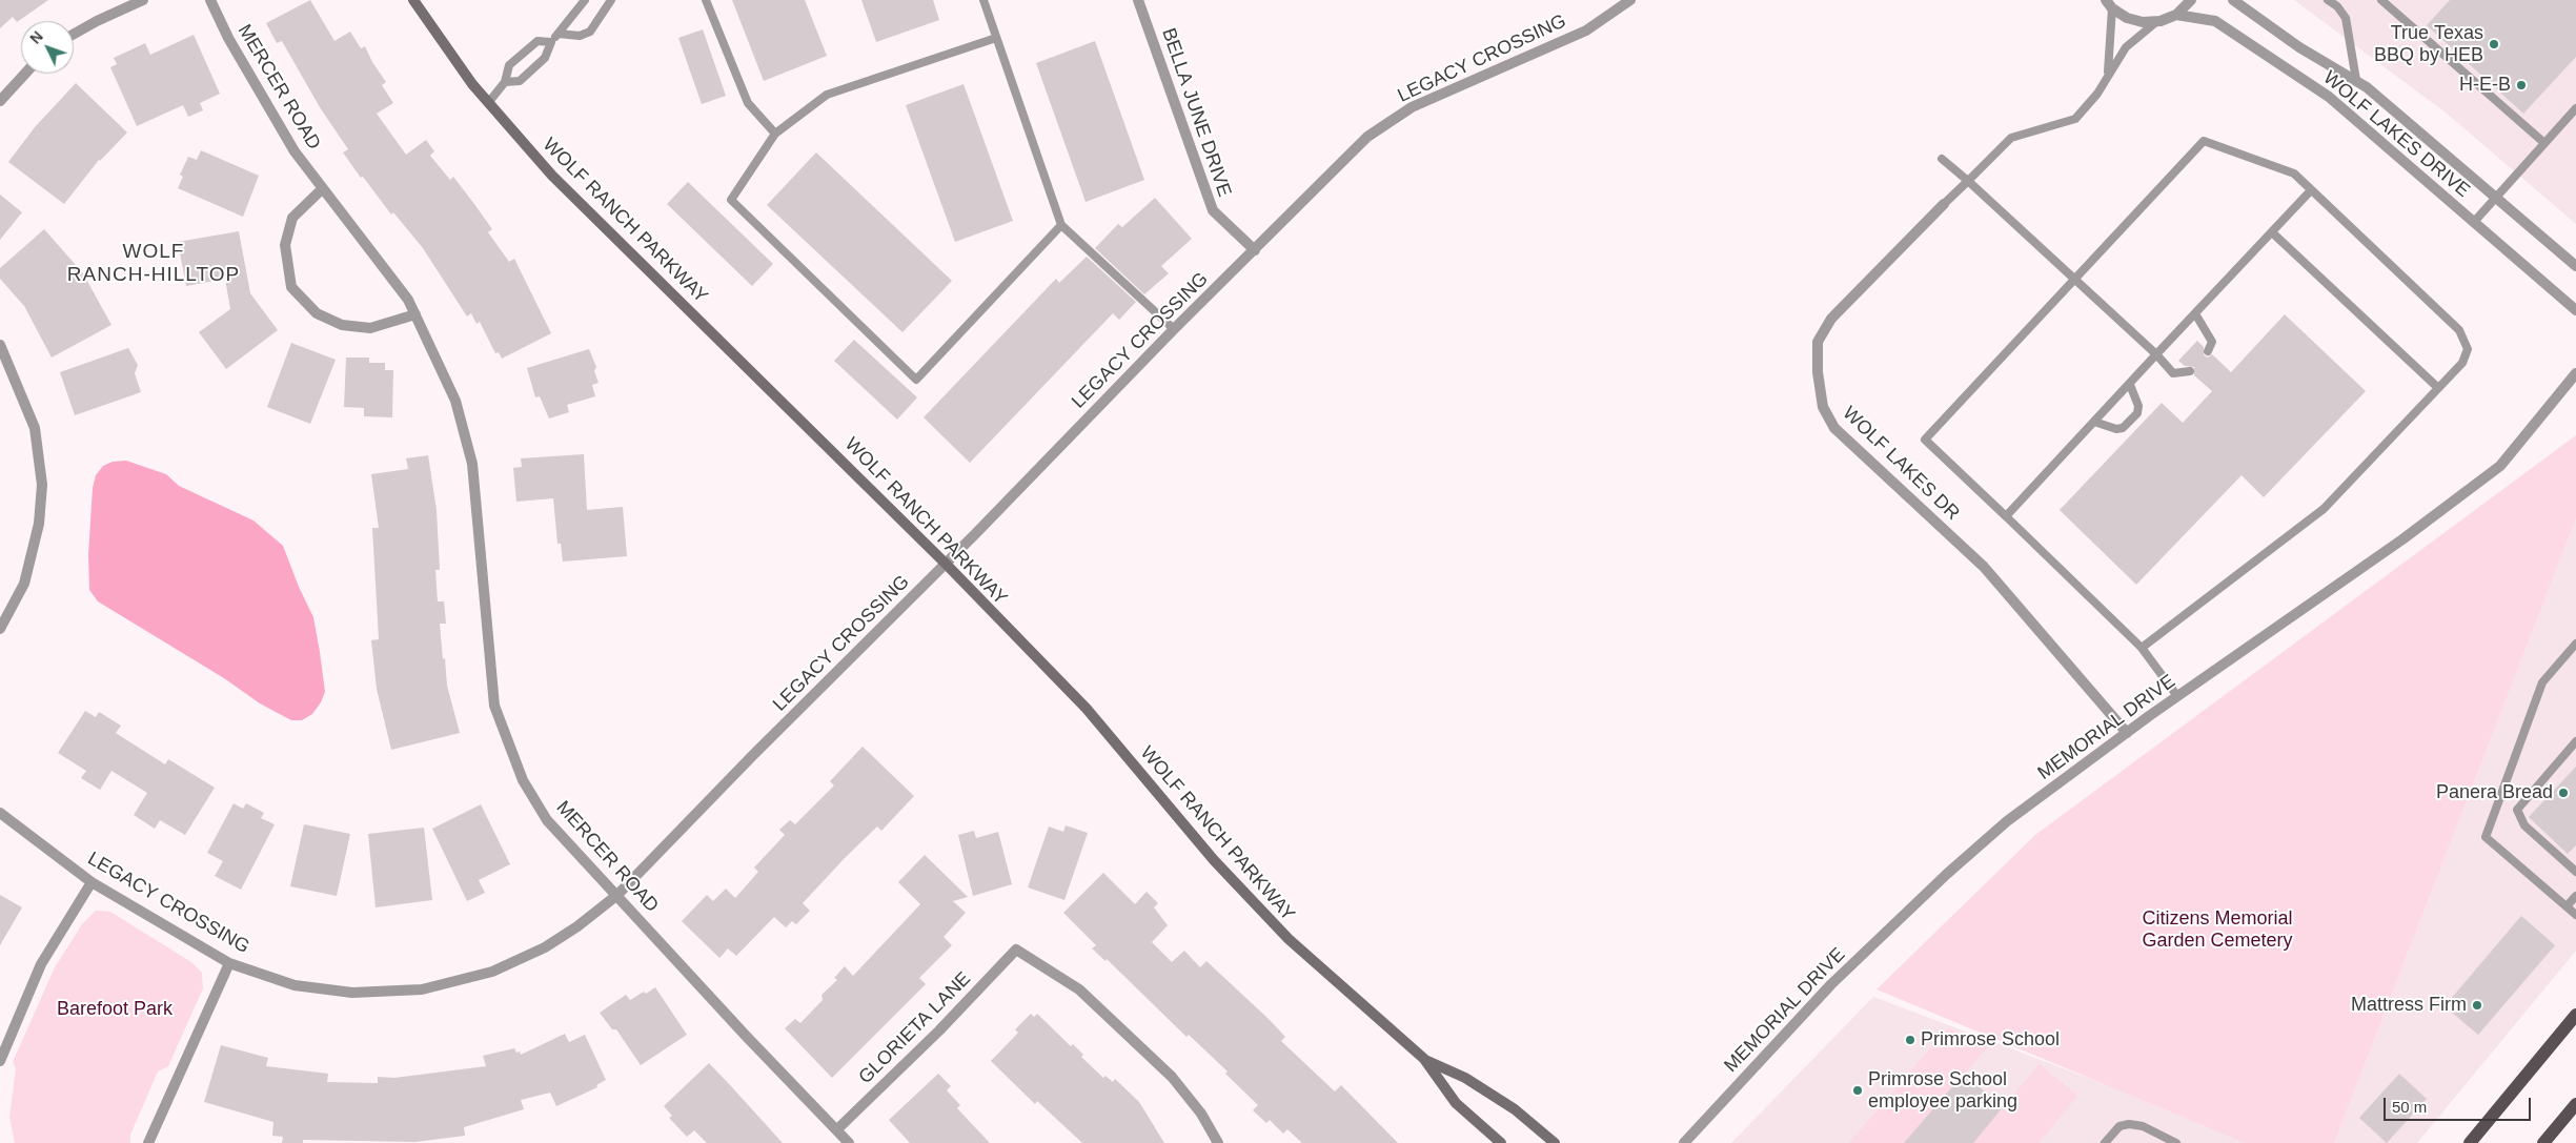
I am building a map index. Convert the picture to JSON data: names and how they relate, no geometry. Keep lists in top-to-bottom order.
{
  "streets": {
    "street": [
      "LEGACY CROSSING",
      "MERCER ROAD",
      "BELLA JUNE DRIVE",
      "WOLF LAKES DRIVE",
      "WOLF RANCH PARKWAY",
      "WOLF LAKES DR",
      "MEMORIAL DRIVE",
      "GLORIETA LANE"
    ]
  },
  "crossings": [
    ["LEGACY CROSSING", "MERCER ROAD"],
    ["LEGACY CROSSING", "BELLA JUNE DRIVE"],
    ["LEGACY CROSSING", "WOLF RANCH PARKWAY"],
    ["MERCER ROAD", "GLORIETA LANE"],
    ["WOLF LAKES DR", "MEMORIAL DRIVE"]
  ],
  "districts": ["WOLF RANCH-HILLTOP"],
  "parks": ["Citizens Memorial Garden Cemetery", "Barefoot Park"],
  "places": [
    "True Texas BBQ by HEB",
    "H-E-B",
    "Panera Bread",
    "Mattress Firm",
    "Primrose School",
    "Primrose School employee parking"
  ],
  "scale_bar": "50 m",
  "north": "top left"
}
